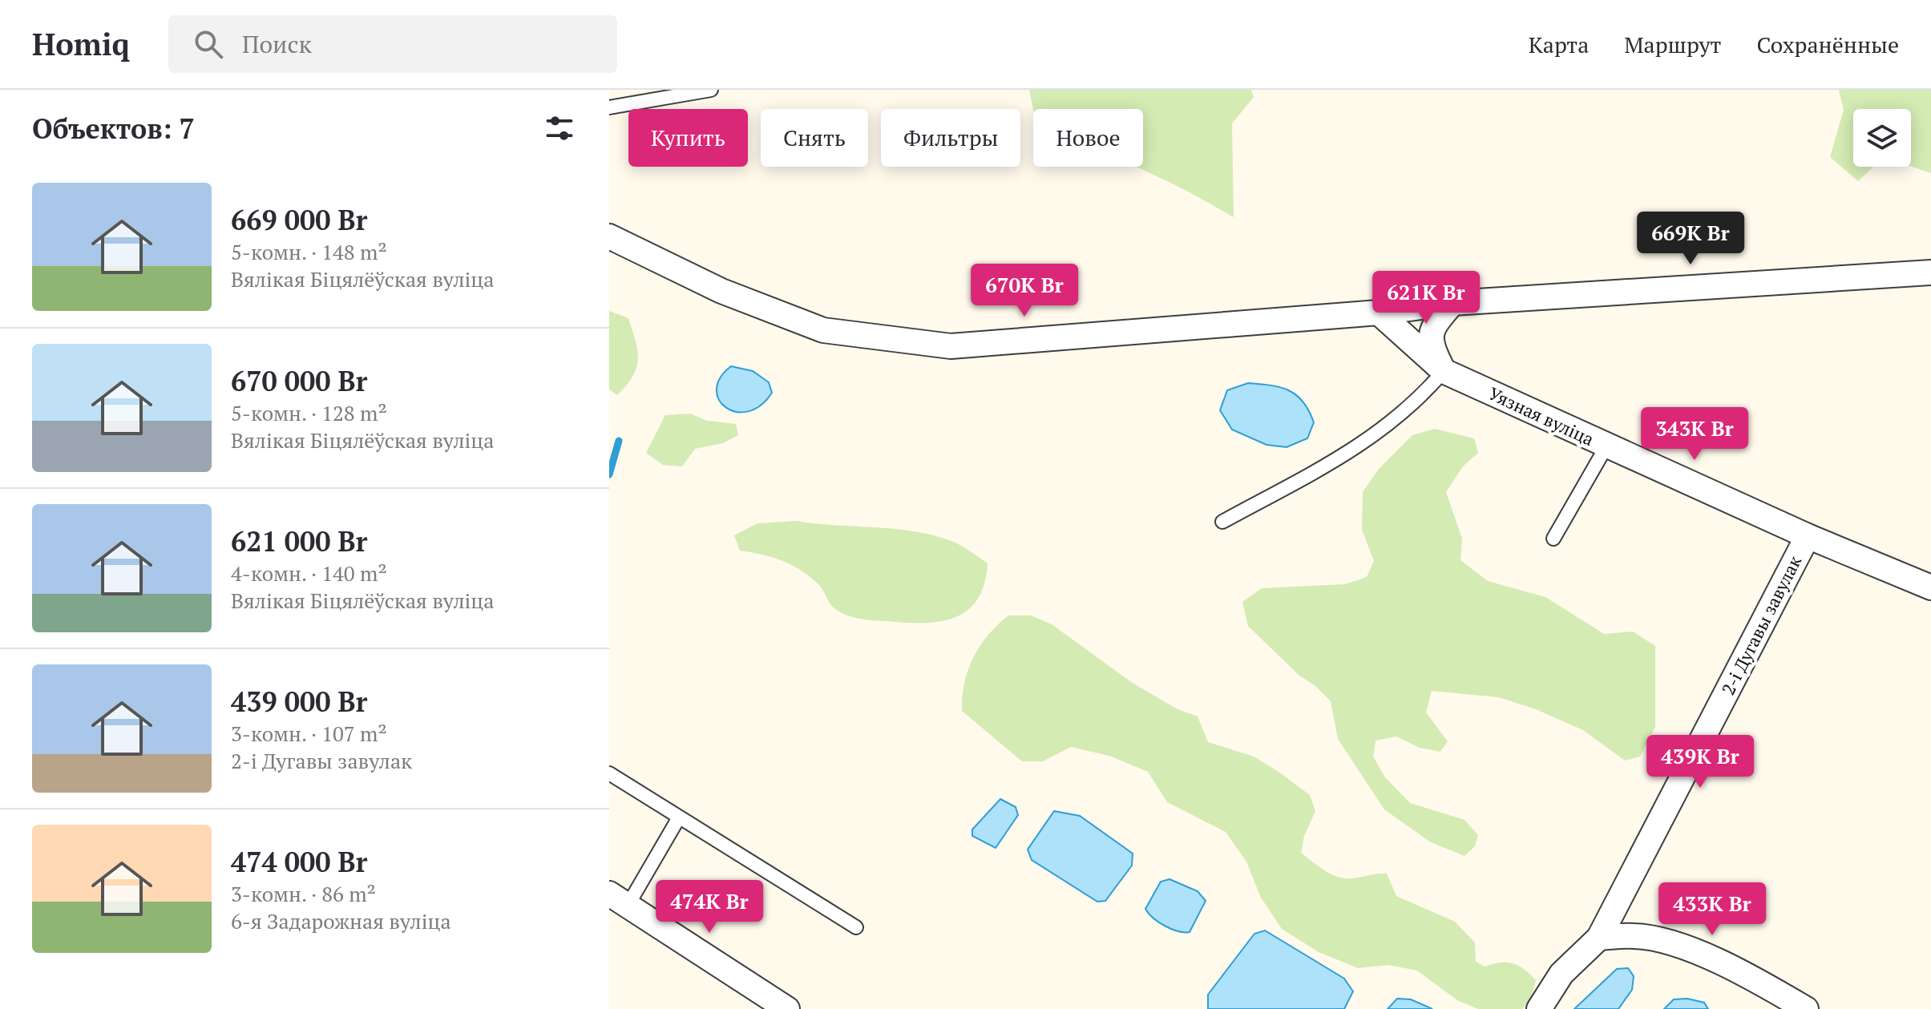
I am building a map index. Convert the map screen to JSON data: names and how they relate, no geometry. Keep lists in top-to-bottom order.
{
  "streets": {
    "street": ["Уязная вуліца", "2-і Дугавы завулак"]
  },
  "crossings": [
    ["Уязная вуліца", "2-і Дугавы завулак"]
  ],
  "page": {
    "header": "Homiq",
    "search": "Поиск",
    "nav": ["Карта", "Маршрут", "Сохранённые"],
    "heading": "Объектов: 7",
    "chip": [
      "Купить",
      "Снять",
      "Фильтры",
      "Новое"
    ],
    "list": [
      {
        "name": "669 000 Br",
        "note": "5-комн. · 148 m² · Вялікая Біцялёўская вуліца"
      },
      {
        "name": "670 000 Br",
        "note": "5-комн. · 128 m² · Вялікая Біцялёўская вуліца"
      },
      {
        "name": "621 000 Br",
        "note": "4-комн. · 140 m² · Вялікая Біцялёўская вуліца"
      },
      {
        "name": "439 000 Br",
        "note": "3-комн. · 107 m² · 2-і Дугавы завулак"
      },
      {
        "name": "474 000 Br",
        "note": "3-комн. · 86 m² · 6-я Задарожная вуліца"
      }
    ],
    "price": [
      "669K Br",
      "670K Br",
      "621K Br",
      "343K Br",
      "439K Br",
      "474K Br",
      "433K Br"
    ]
  }
}
